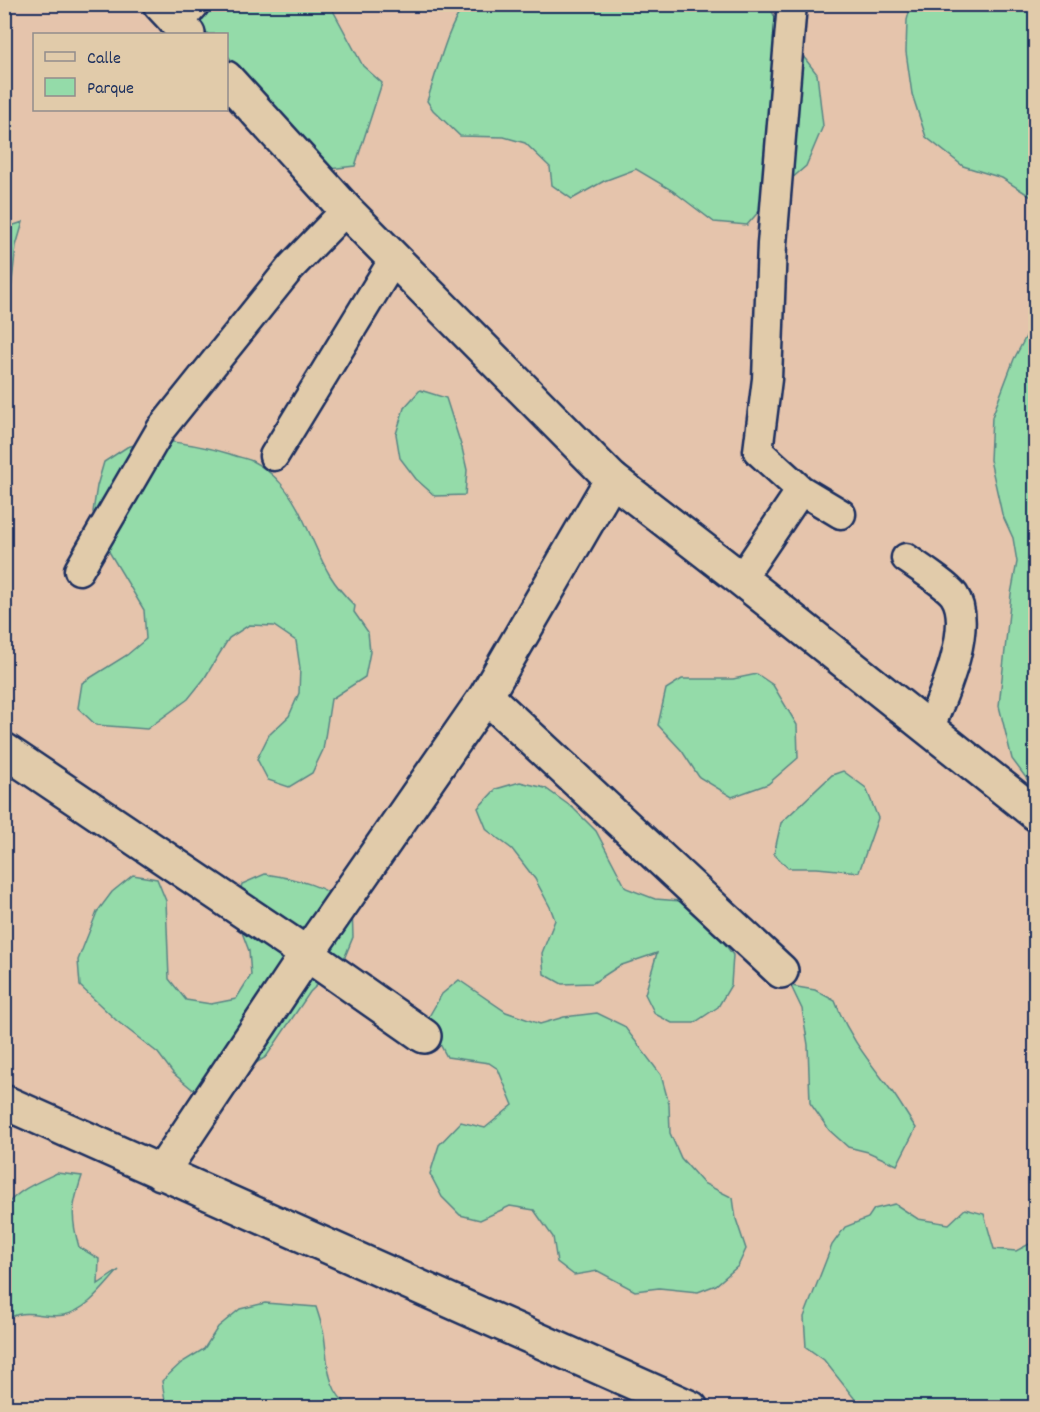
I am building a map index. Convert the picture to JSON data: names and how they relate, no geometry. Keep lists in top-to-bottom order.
{
  "legend": ["Calle", "Parque"]
}
